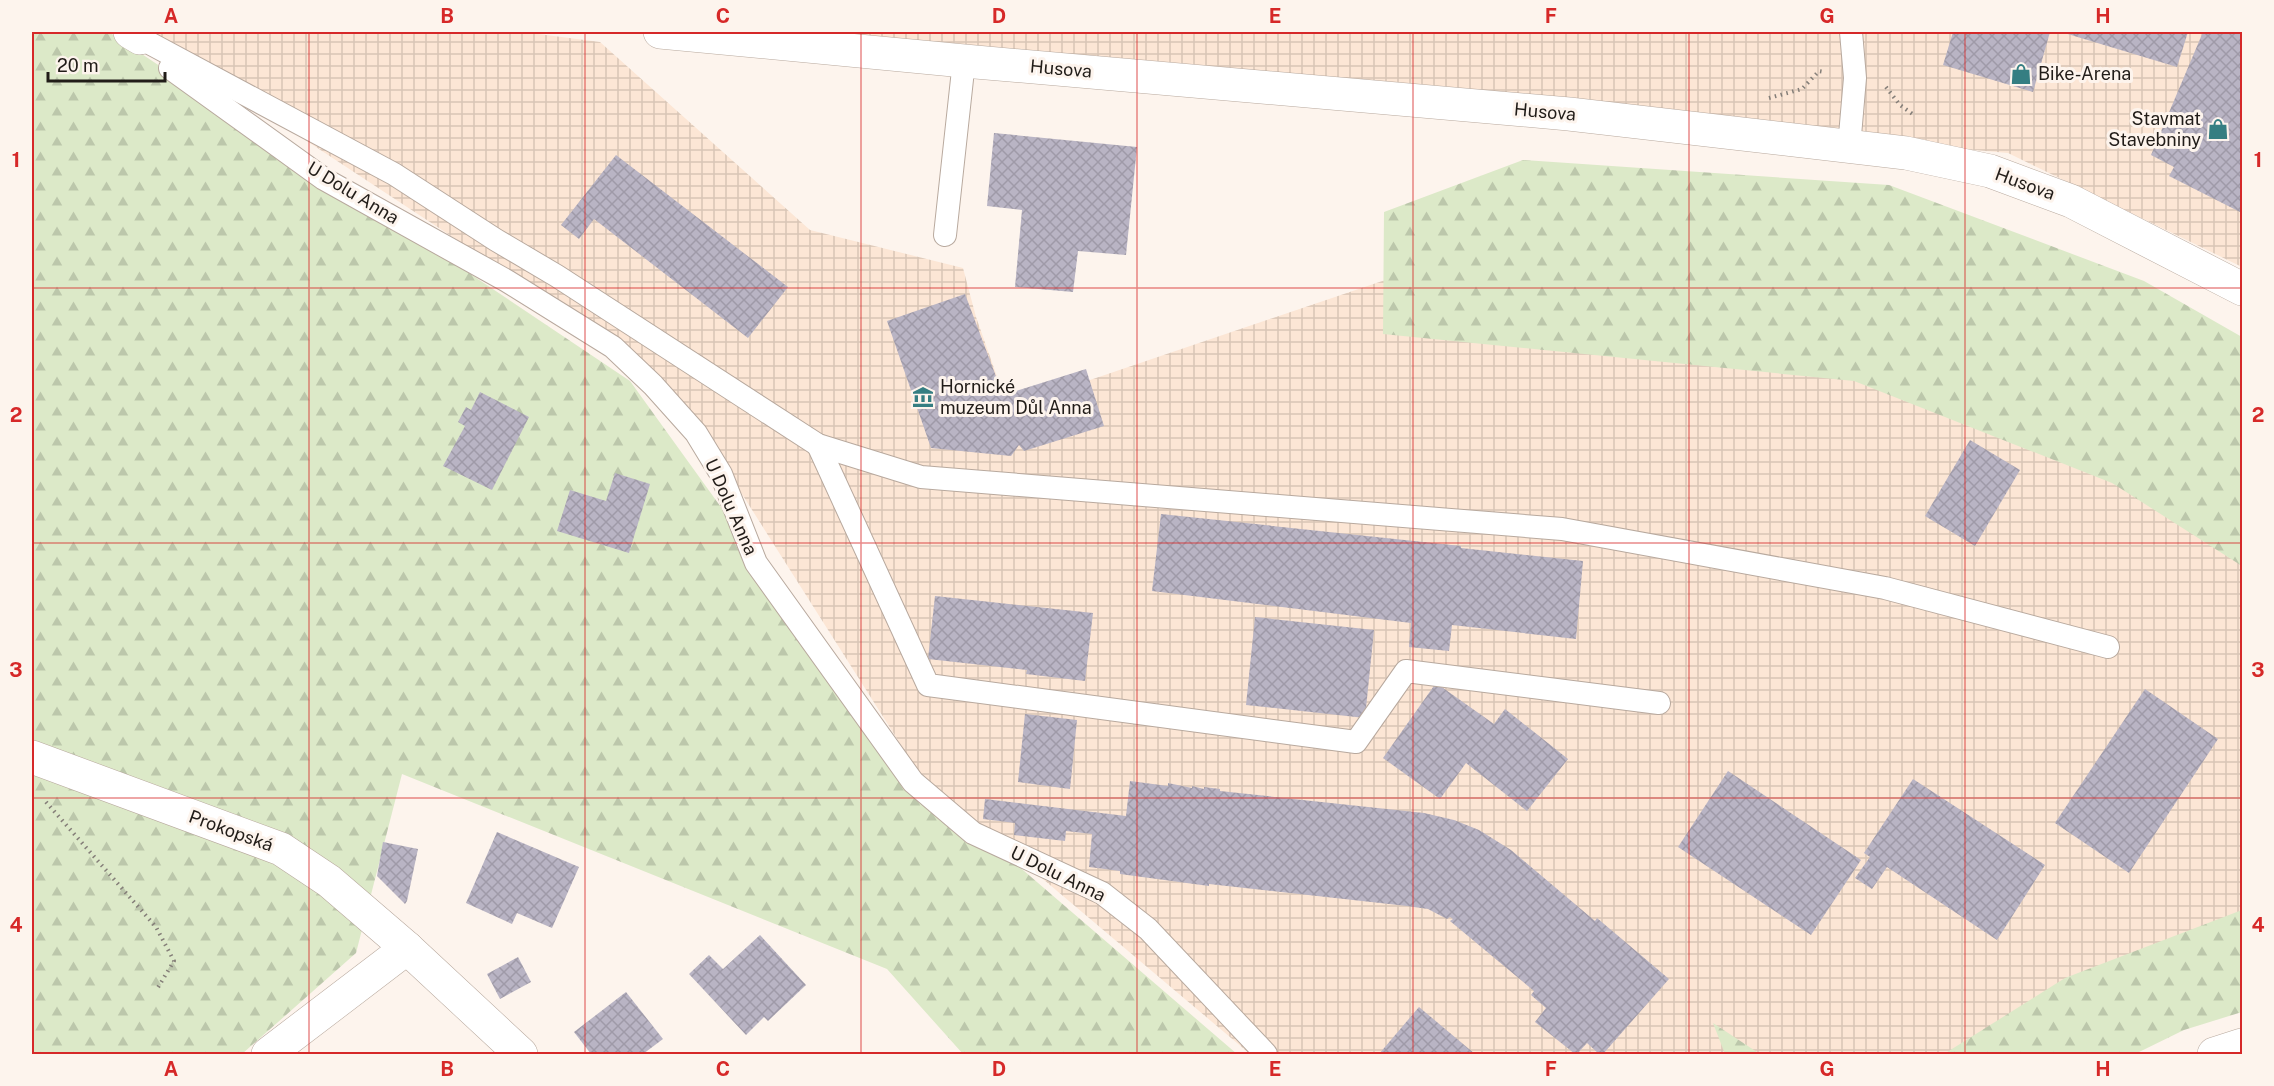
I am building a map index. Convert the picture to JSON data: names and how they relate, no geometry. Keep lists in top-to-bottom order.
{
  "streets": {
    "main road": ["Husova", "Prokopská"],
    "lane": ["U Dolu Anna"]
  },
  "places": {
    "shop": ["Bike-Arena", "Stavmat Stavebniny"],
    "museum": ["Hornické muzeum Důl Anna"]
  },
  "scale_bar": "20 m",
  "grid": {
    "columns": [
      "A",
      "B",
      "C",
      "D",
      "E",
      "F",
      "G",
      "H"
    ],
    "rows": [
      "1",
      "2",
      "3",
      "4"
    ]
  }
}
